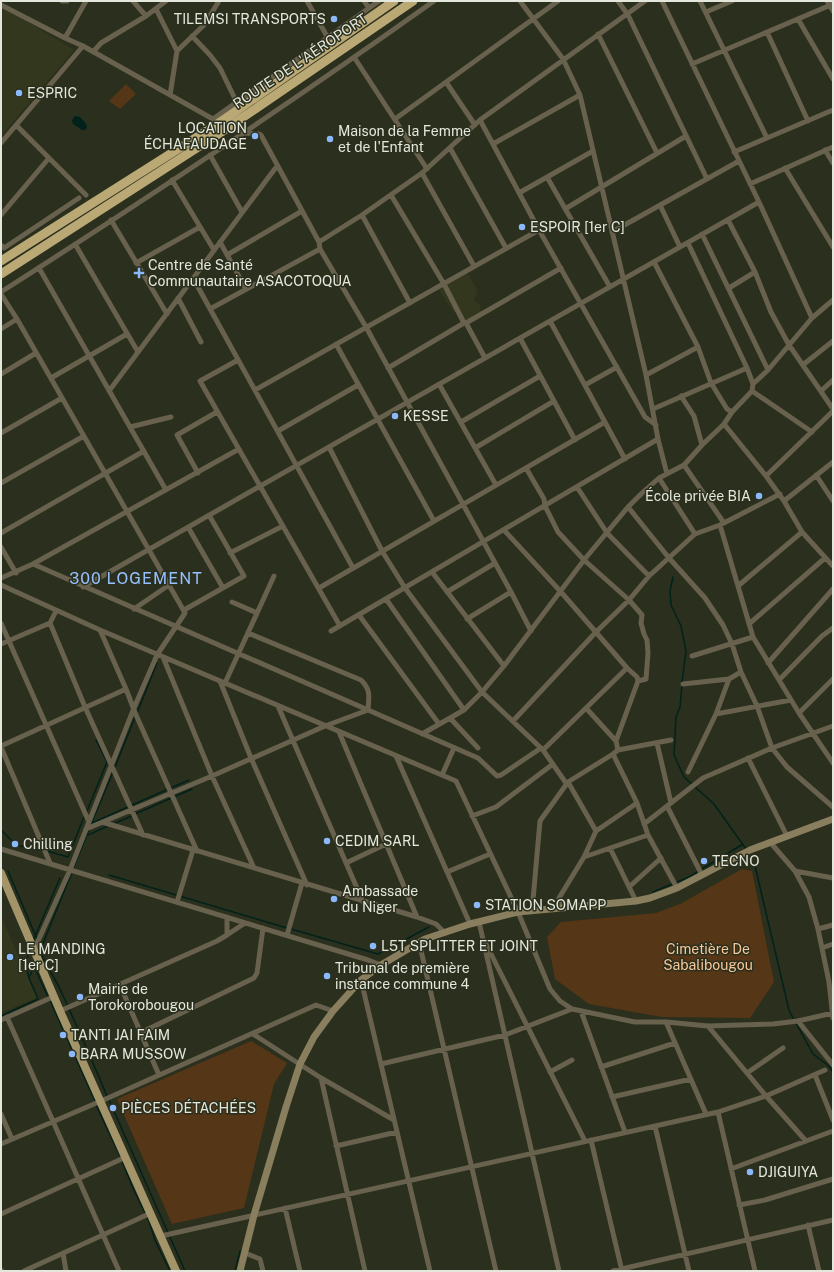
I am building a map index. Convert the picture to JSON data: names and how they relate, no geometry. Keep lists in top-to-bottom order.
{
  "streets": {
    "highway": ["ROUTE DE L'AÉROPORT"]
  },
  "districts": ["300 LOGEMENT"],
  "parks": ["Cimetière De Sabalibougou"],
  "places": {
    "other": [
      "TILEMSI TRANSPORTS",
      "ESPRIC",
      "LOCATION ÉCHAFAUDAGE",
      "Maison de la Femme et de l'Enfant",
      "ESPOIR [1er C]",
      "KESSE",
      "École privée BIA",
      "CEDIM SARL",
      "Chilling",
      "TECNO",
      "Ambassade du Niger",
      "STATION SOMAPP",
      "L5T SPLITTER ET JOINT",
      "LE MANDING [1er C]",
      "Tribunal de première instance commune 4",
      "Mairie de Torokorobougou",
      "TANTI JAI FAIM",
      "BARA MUSSOW",
      "PIÈCES DÉTACHÉES",
      "DJIGUIYA"
    ],
    "health": ["Centre de Santé Communautaire ASACOTOQUA"]
  }
}
